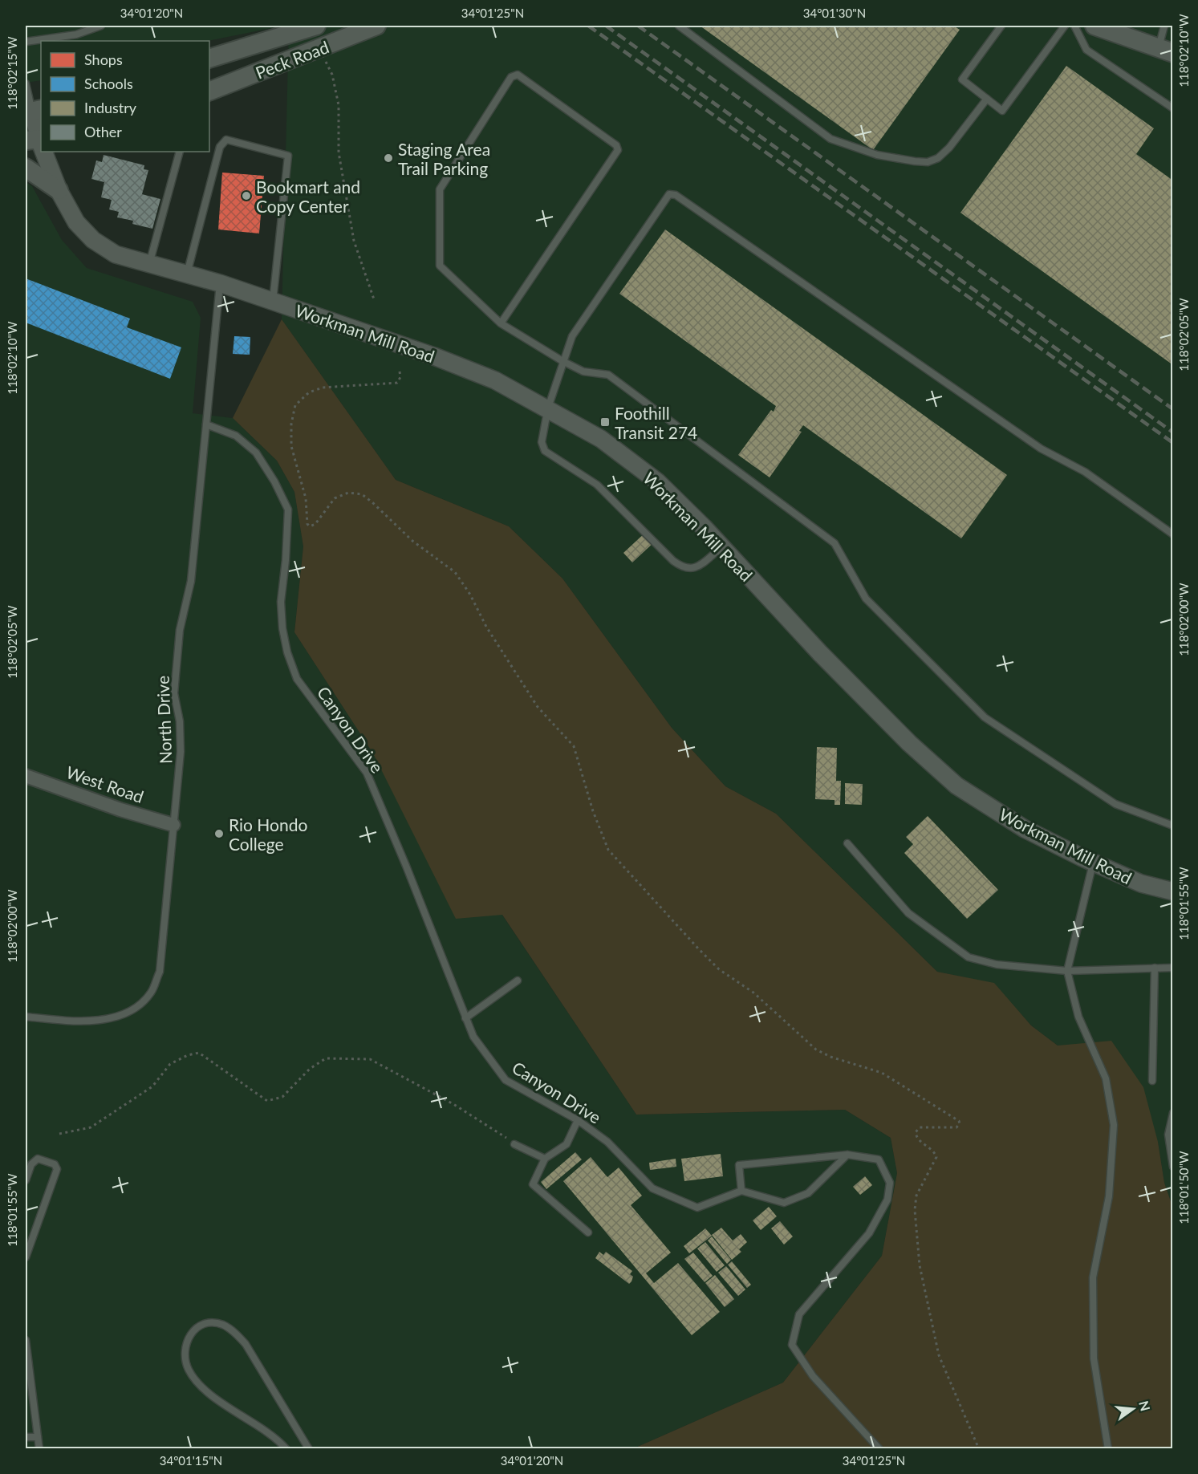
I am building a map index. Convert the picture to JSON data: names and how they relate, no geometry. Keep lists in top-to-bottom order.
{
  "streets": {
    "main road": ["Peck Road"],
    "street": ["Workman Mill Road", "West Road"],
    "lane": ["North Drive", "Canyon Drive"]
  },
  "crossings": [
    ["Workman Mill Road", "North Drive"],
    ["North Drive", "Canyon Drive"],
    ["North Drive", "West Road"]
  ],
  "places": {
    "other": ["Staging Area Trail Parking", "Bookmart and Copy Center", "Rio Hondo College"],
    "transit": ["Foothill Transit 274"]
  },
  "legend": [
    "Shops",
    "Schools",
    "Industry",
    "Other"
  ],
  "north": "right",
  "coordinates": [
    "34°01'20\"N",
    "34°01'25\"N",
    "34°01'30\"N",
    "118°02'10\"W",
    "118°02'15\"W",
    "118°02'05\"W",
    "118°02'00\"W",
    "118°01'55\"W",
    "118°01'50\"W",
    "34°01'15\"N"
  ]
}
